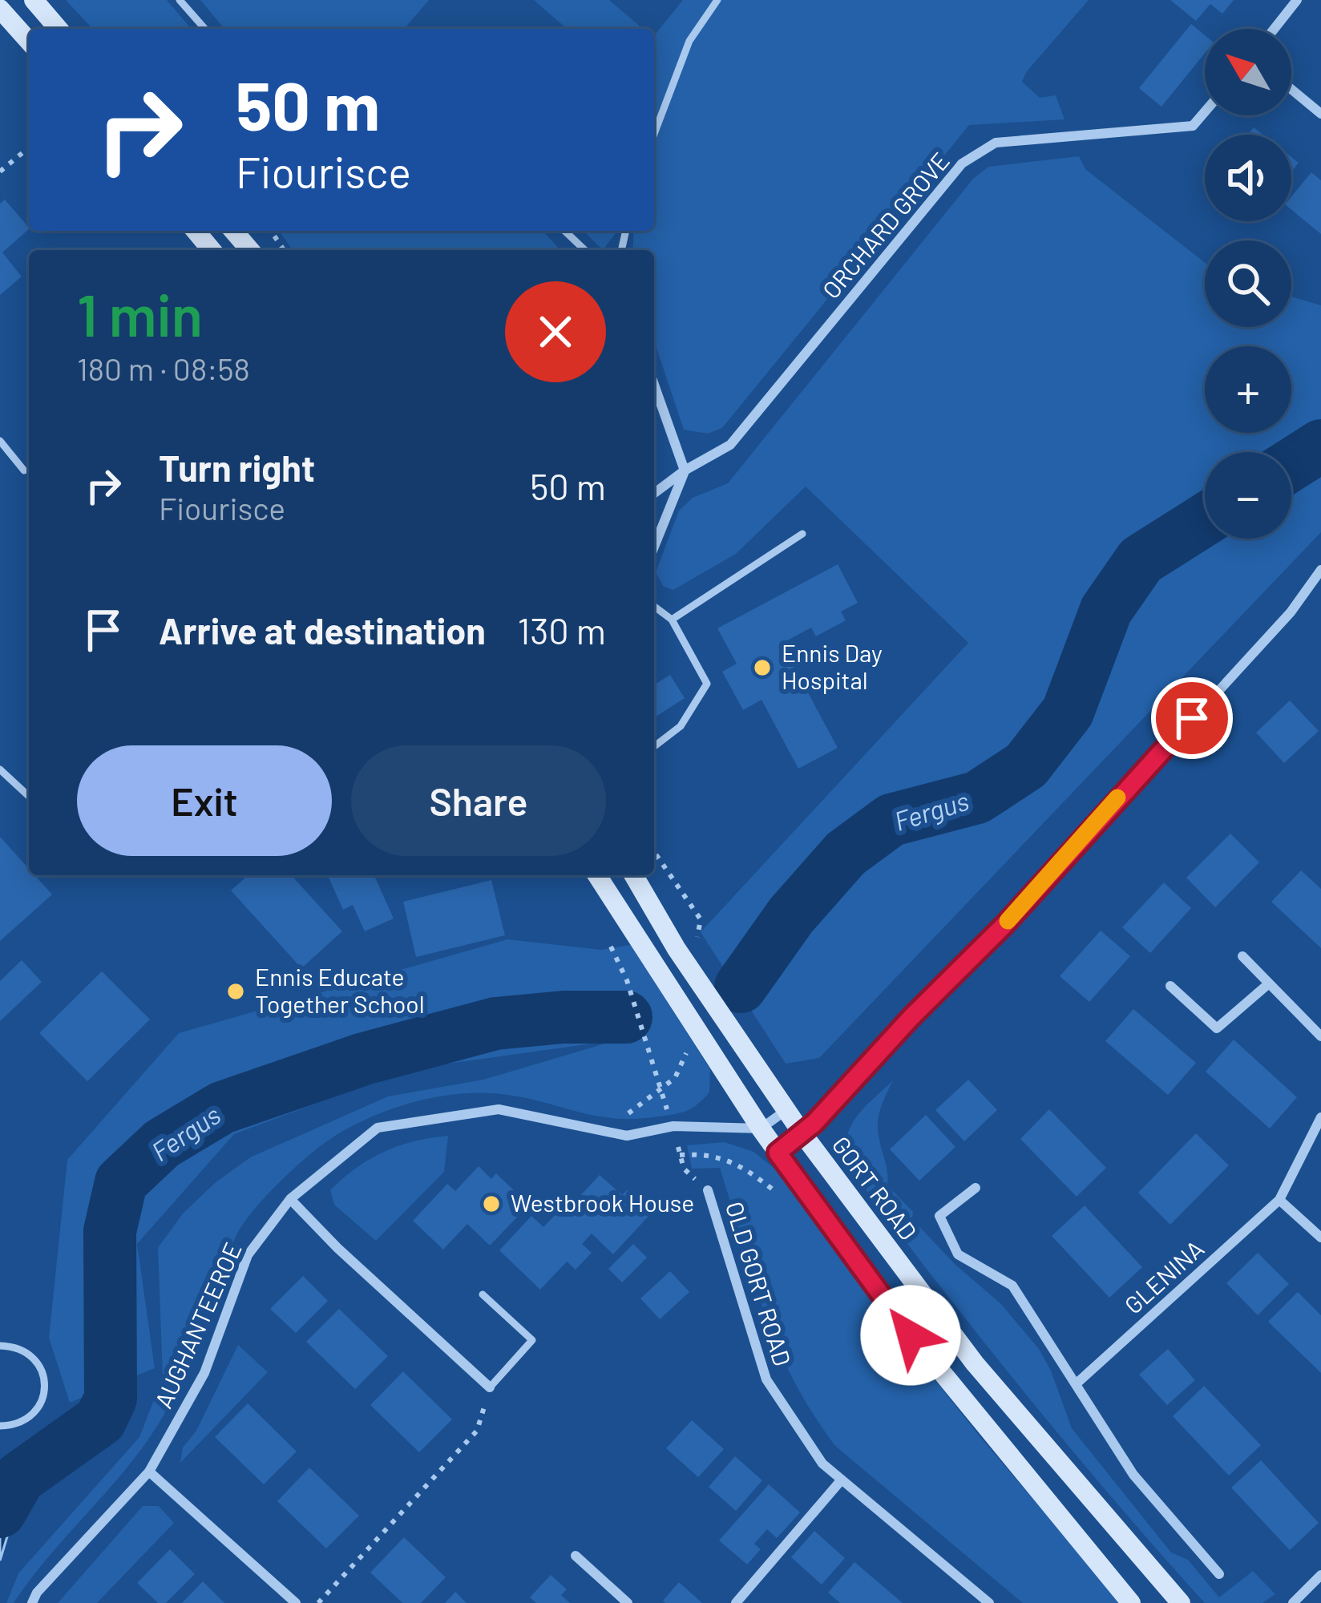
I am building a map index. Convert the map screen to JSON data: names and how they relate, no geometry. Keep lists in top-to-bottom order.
{
  "streets": {
    "main road": ["GORT ROAD"],
    "street": [
      "ORCHARD GROVE",
      "GLENINA",
      "OLD GORT ROAD",
      "AUGHANTEEROE"
    ]
  },
  "water": ["Fergus"],
  "places": ["Ennis Day Hospital", "Ennis Educate Together School", "Westbrook House"],
  "north": "top left",
  "page": {
    "map_buttons": ["+", "−"],
    "turn": ["50 m", "Fiourisce"],
    "heading": ["1 min", "180 m · 08:58"],
    "list": [
      {
        "name": "Turn right",
        "note": "Fiourisce",
        "value": "50 m"
      },
      {
        "name": "Arrive at destination",
        "value": "130 m"
      }
    ],
    "buttons": ["Exit", "Share"]
  }
}
